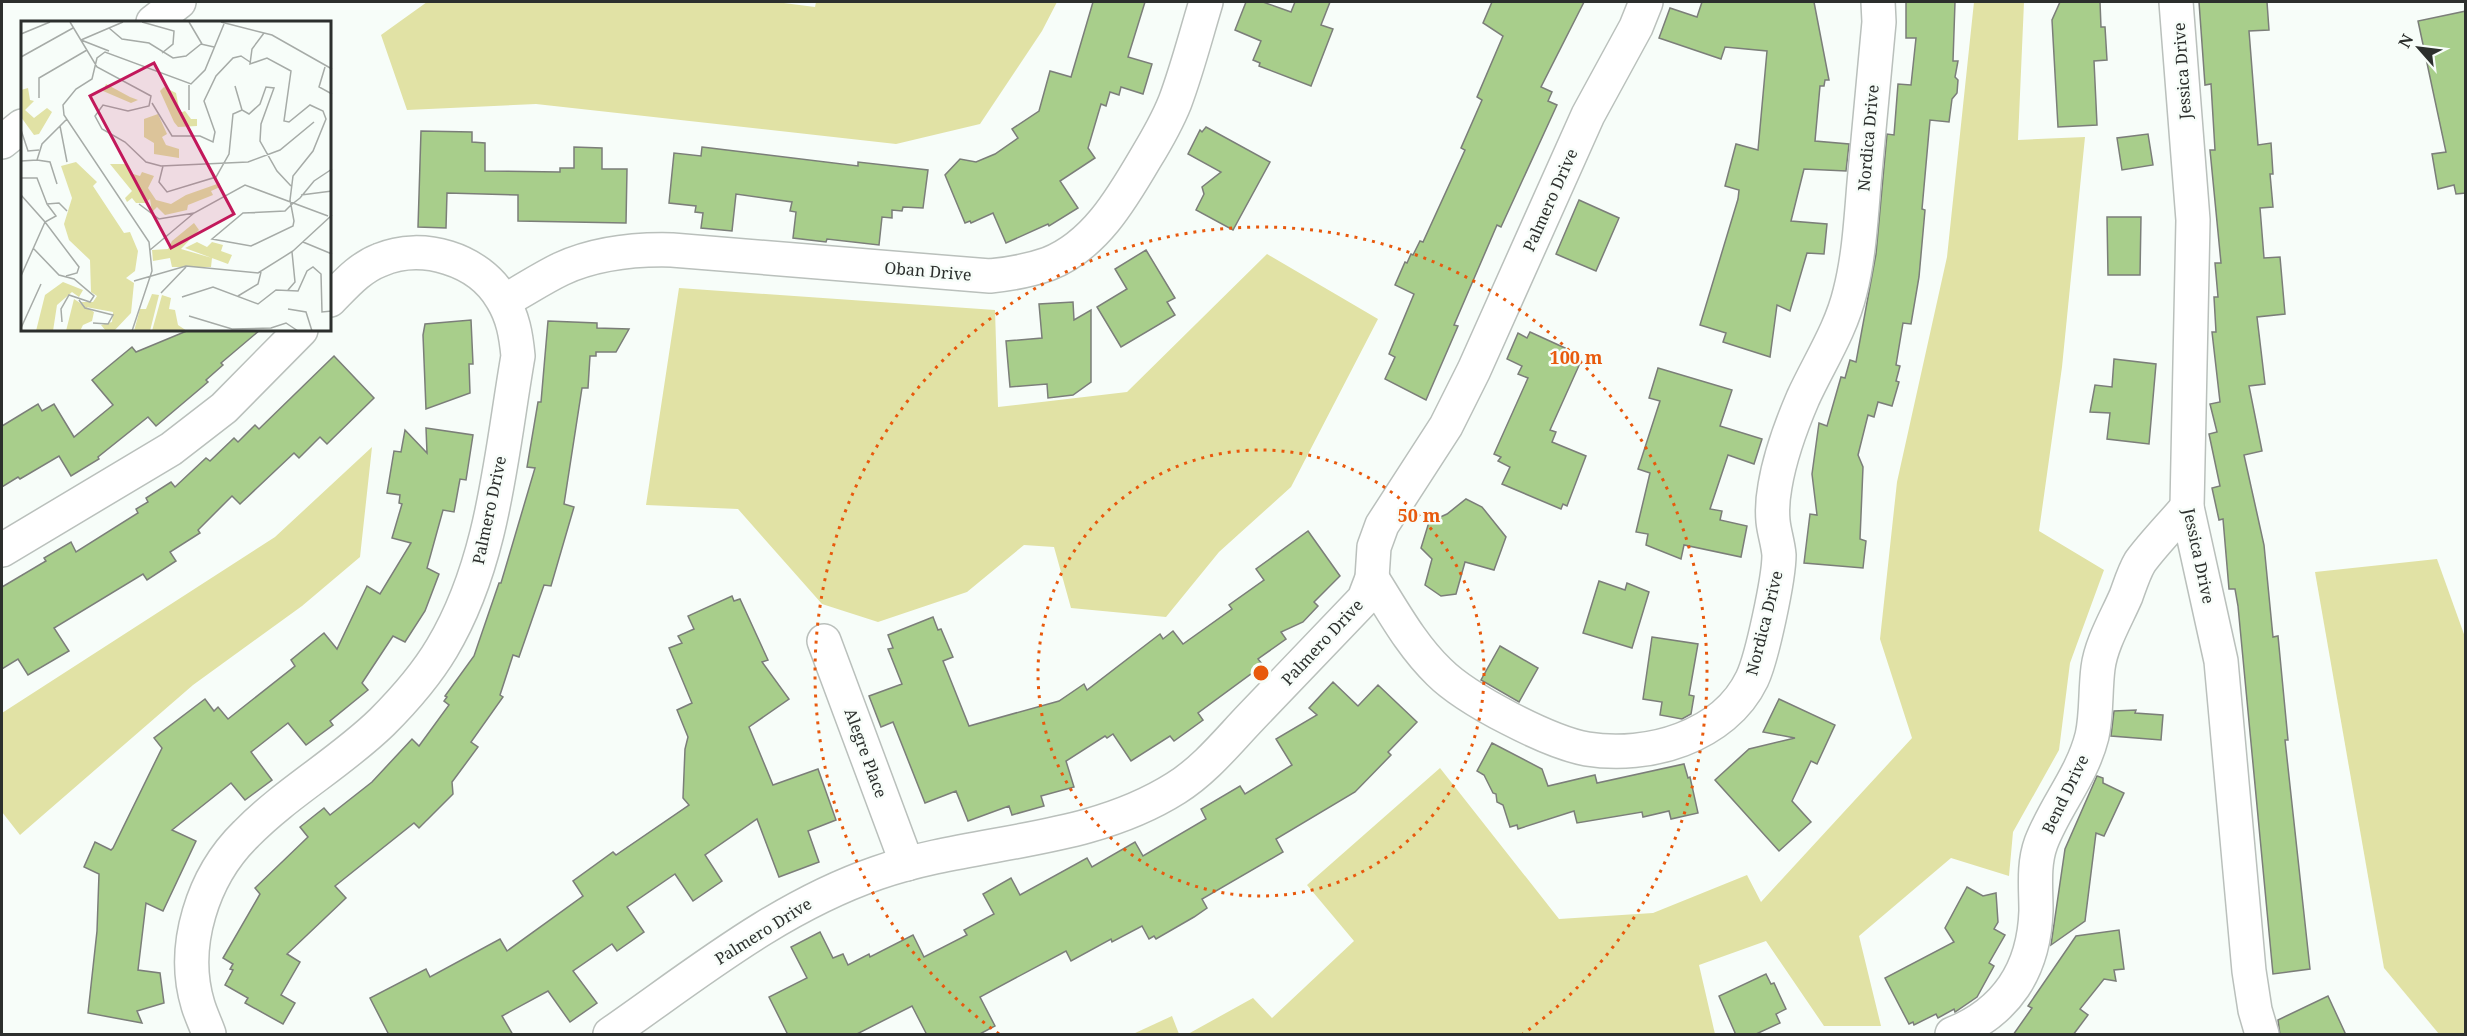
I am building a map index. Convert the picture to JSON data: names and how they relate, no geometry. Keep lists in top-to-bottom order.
{
  "streets": {
    "street": [
      "Jessica Drive",
      "Nordica Drive",
      "Palmero Drive",
      "Oban Drive",
      "Alegre Place",
      "Bend Drive"
    ]
  },
  "crossings": [
    ["Jessica Drive", "Bend Drive"],
    ["Nordica Drive", "Palmero Drive"],
    ["Palmero Drive", "Oban Drive"],
    ["Palmero Drive", "Alegre Place"]
  ],
  "north": "top left",
  "rings": ["100 m", "50 m"]
}
